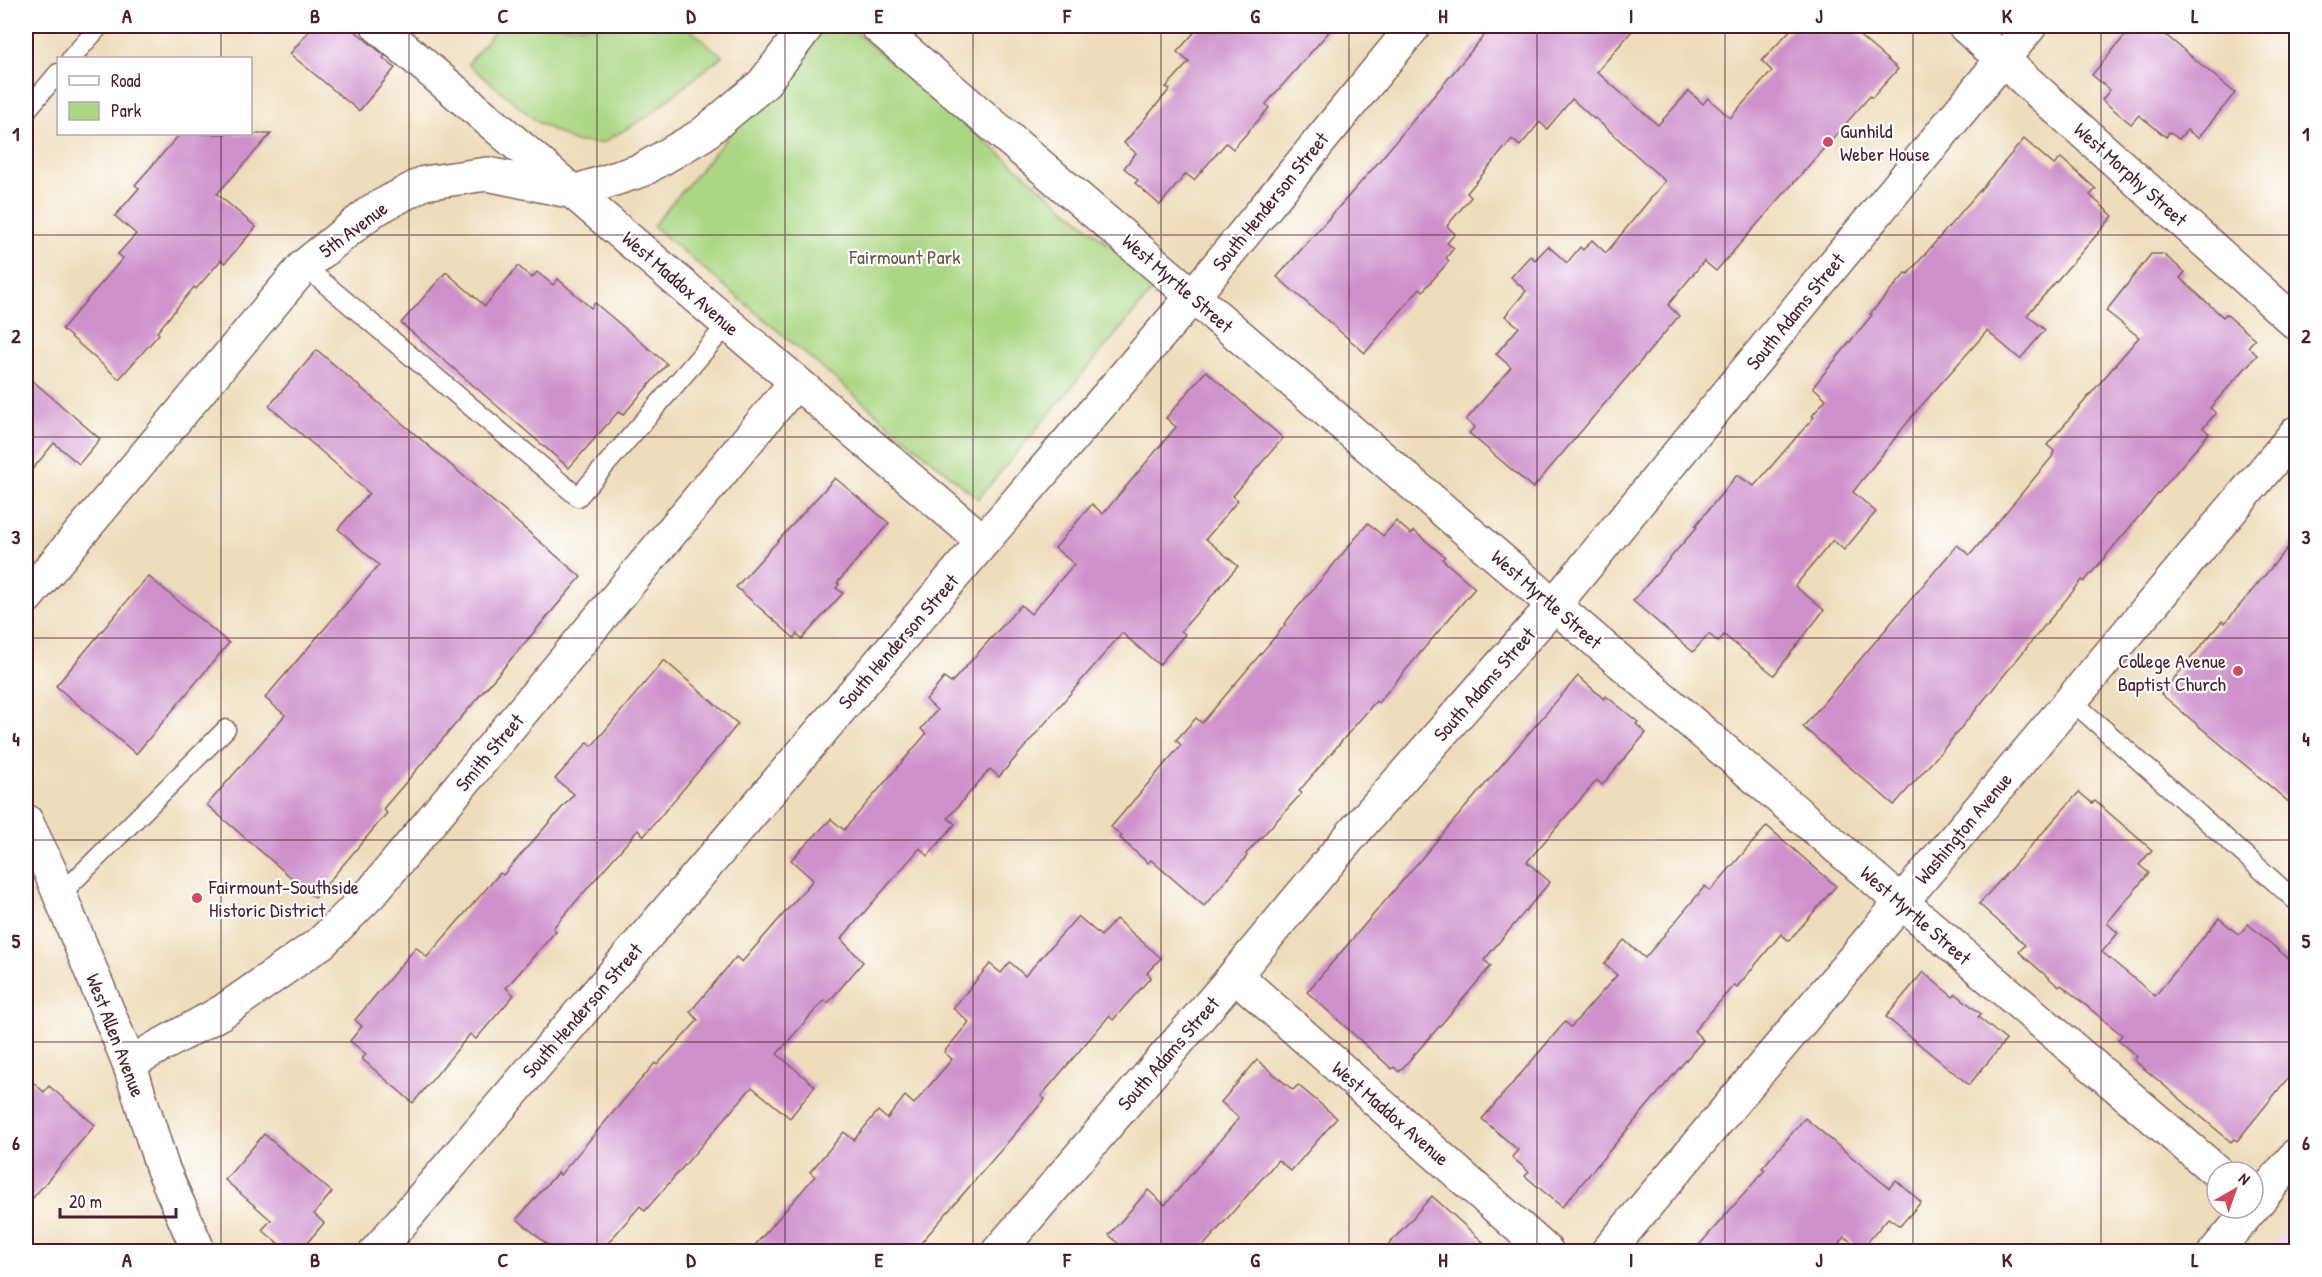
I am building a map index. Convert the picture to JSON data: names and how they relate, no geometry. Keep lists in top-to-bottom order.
{
  "streets": {
    "street": [
      "West Morphy Street",
      "South Henderson Street",
      "5th Avenue",
      "West Maddox Avenue",
      "West Myrtle Street",
      "South Adams Street",
      "Smith Street",
      "Washington Avenue",
      "West Allen Avenue"
    ]
  },
  "crossings": [
    ["West Morphy Street", "South Adams Street"],
    ["South Henderson Street", "West Maddox Avenue"],
    ["South Henderson Street", "West Myrtle Street"],
    ["5th Avenue", "West Maddox Avenue"],
    ["West Maddox Avenue", "South Adams Street"],
    ["West Maddox Avenue", "Smith Street"],
    ["West Myrtle Street", "South Adams Street"],
    ["West Myrtle Street", "Washington Avenue"],
    ["Smith Street", "West Allen Avenue"]
  ],
  "parks": ["Fairmount Park"],
  "places": ["Gunhild Weber House", "College Avenue Baptist Church", "Fairmount-Southside Historic District"],
  "legend": ["Road", "Park"],
  "scale_bar": "20 m",
  "north": "top right",
  "grid": {
    "columns": [
      "A",
      "B",
      "C",
      "D",
      "E",
      "F",
      "G",
      "H",
      "I",
      "J",
      "K",
      "L"
    ],
    "rows": [
      "1",
      "2",
      "3",
      "4",
      "5",
      "6"
    ]
  }
}
